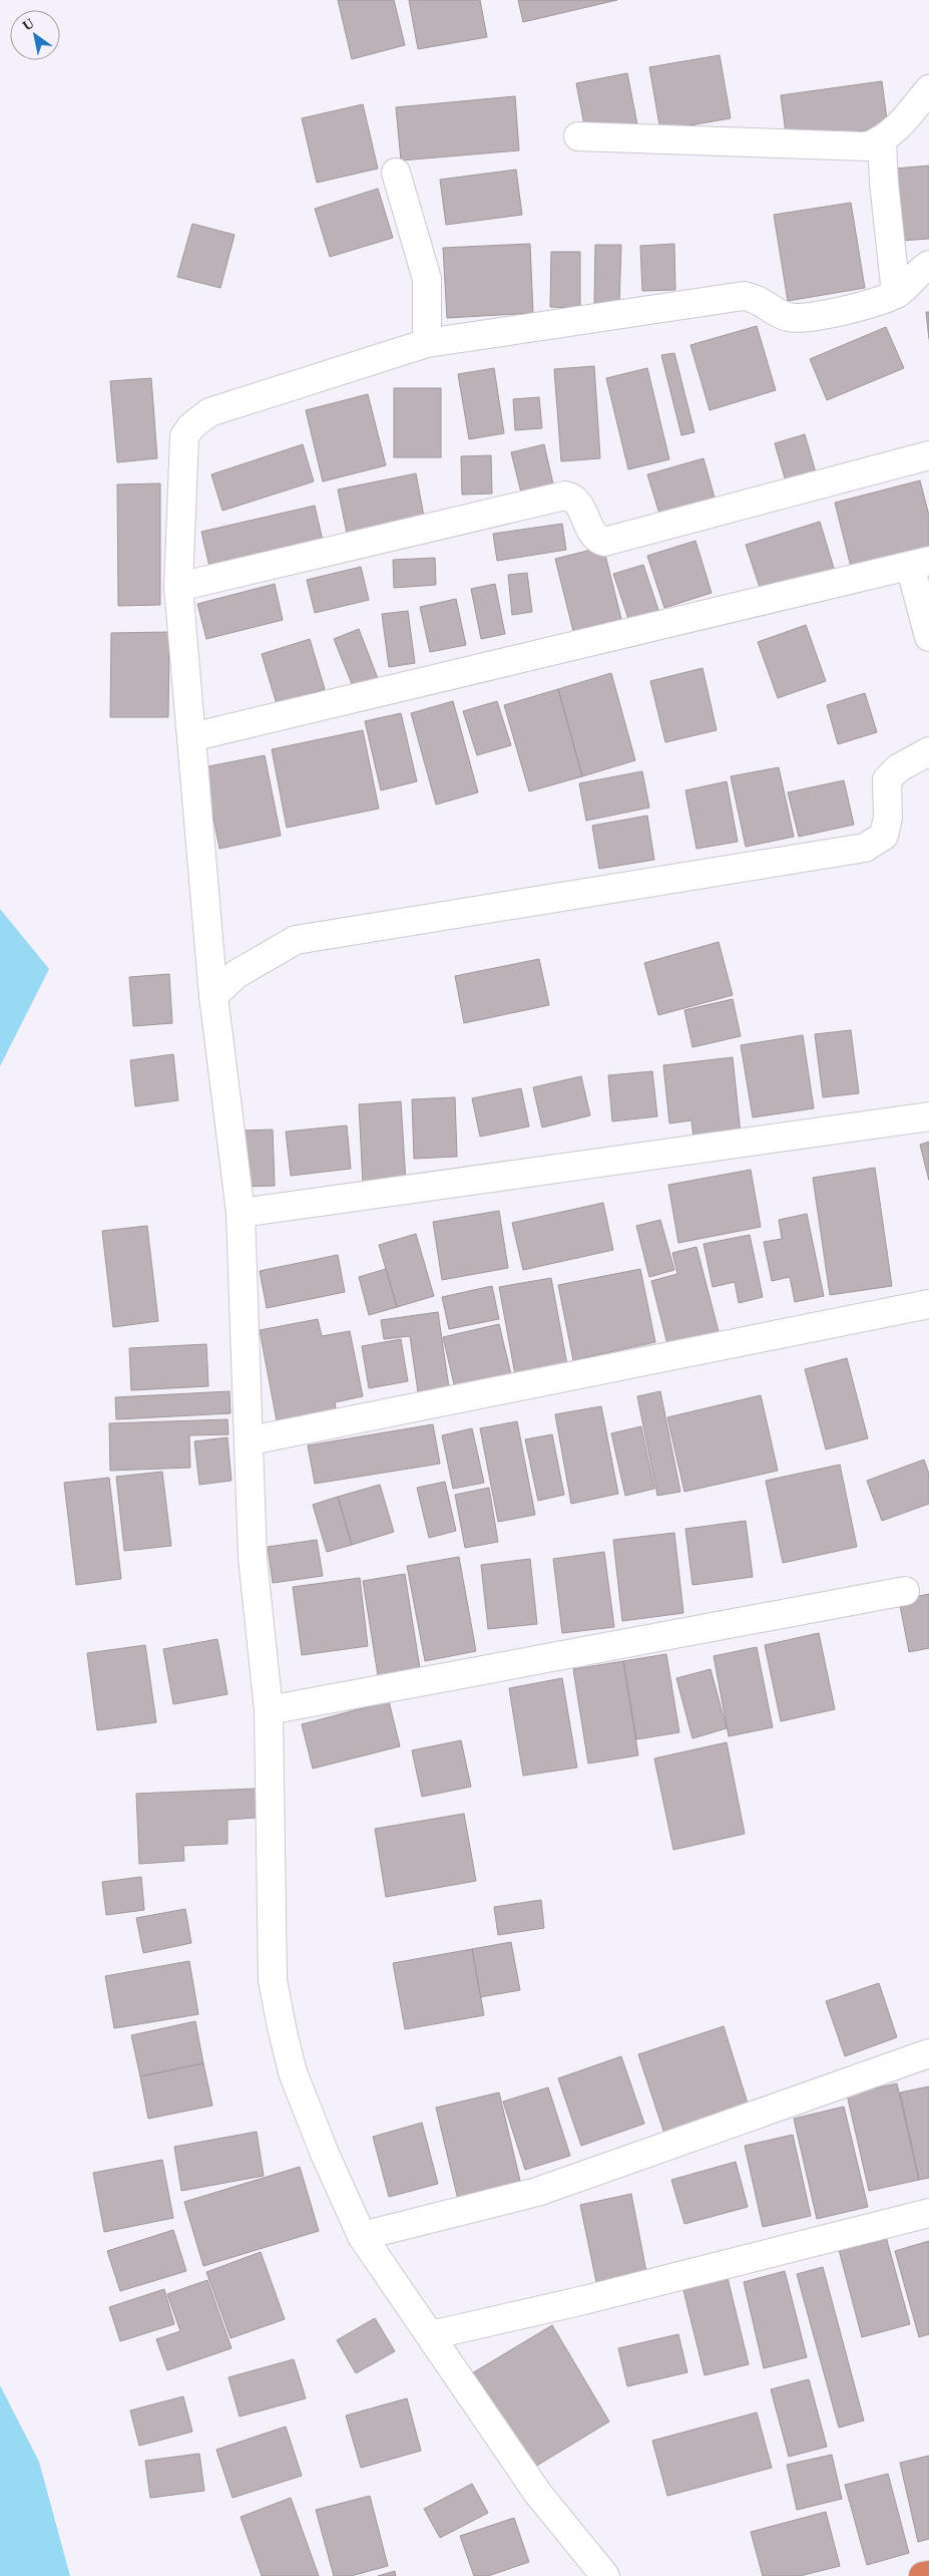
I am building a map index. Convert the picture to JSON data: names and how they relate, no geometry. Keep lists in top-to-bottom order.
{
  "north": "top left"
}
